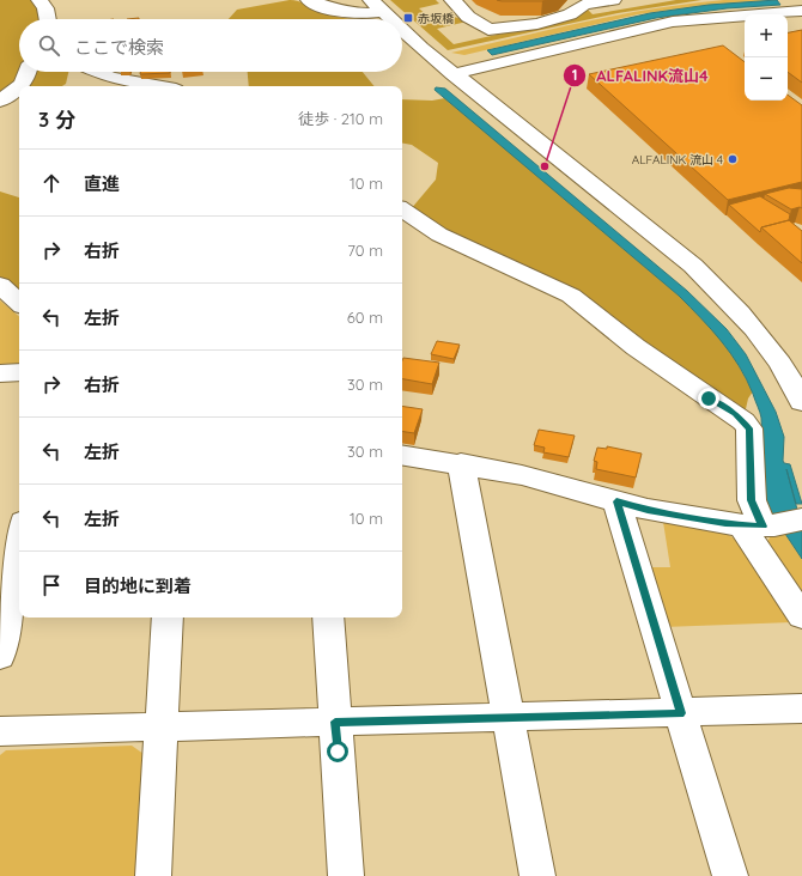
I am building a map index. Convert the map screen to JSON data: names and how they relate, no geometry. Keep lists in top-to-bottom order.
{
  "places": {
    "transit": ["赤坂橋"],
    "other": ["ALFALINK 流山 4", "ALFALINK流山4"]
  },
  "page": {
    "map_buttons": ["+", "−"],
    "search": "ここで検索",
    "heading": ["3 分", "徒歩 · 210 m"],
    "list": [
      ["直進", "10 m"],
      ["右折", "70 m"],
      ["左折", "60 m"],
      ["右折", "30 m"],
      ["左折", "30 m"],
      ["左折", "10 m"],
      "目的地に到着"
    ]
  }
}
